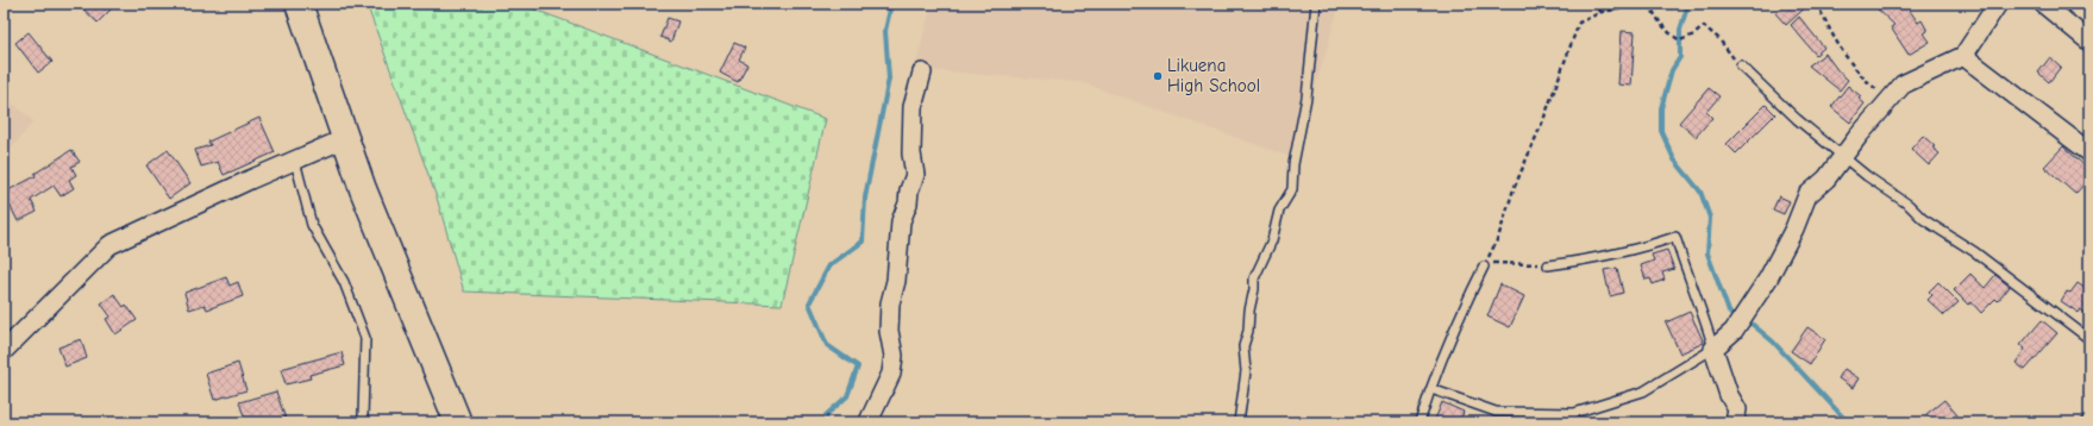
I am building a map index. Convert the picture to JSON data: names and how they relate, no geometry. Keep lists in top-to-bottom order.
{
  "places": ["Likuena High School"]
}
